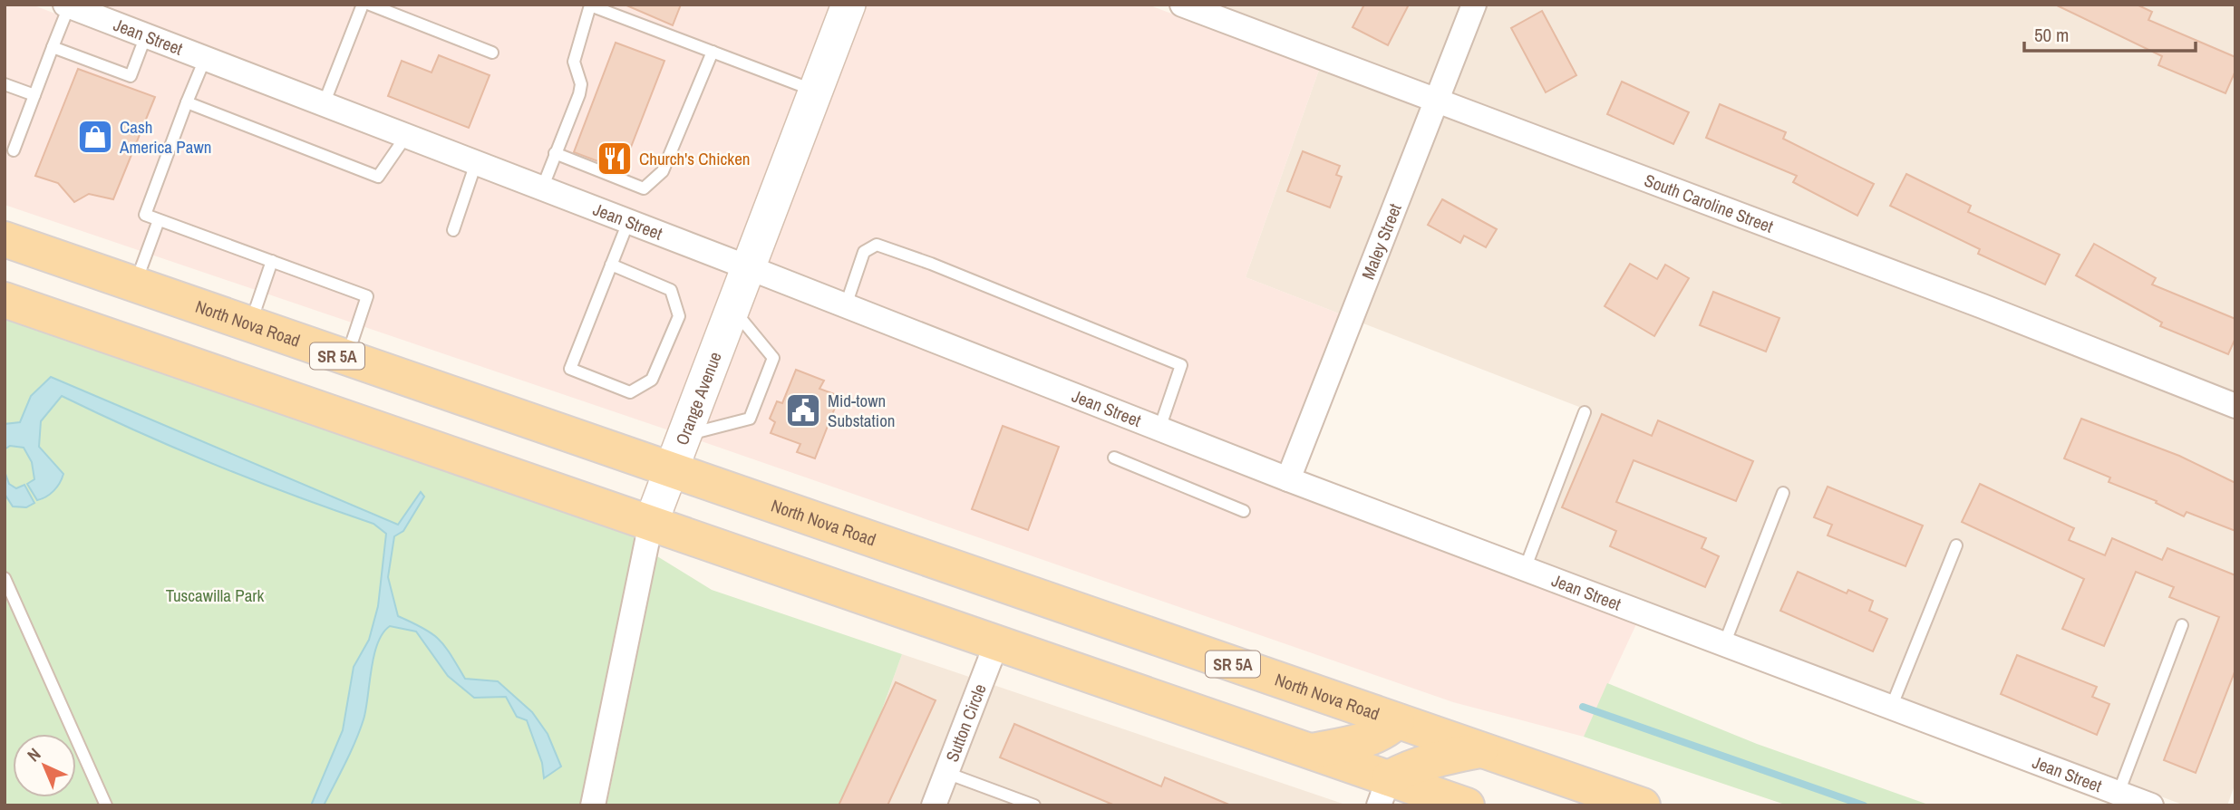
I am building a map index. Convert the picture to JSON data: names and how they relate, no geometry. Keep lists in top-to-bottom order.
{
  "streets": {
    "main road": ["North Nova Road", "SR 5A"],
    "street": [
      "Jean Street",
      "South Caroline Street",
      "Maley Street",
      "Orange Avenue",
      "Sutton Circle"
    ]
  },
  "crossings": [
    ["Jean Street", "Maley Street"],
    ["Jean Street", "Orange Avenue"],
    ["South Caroline Street", "Maley Street"],
    ["North Nova Road", "Orange Avenue"]
  ],
  "parks": ["Tuscawilla Park"],
  "places": {
    "shop": ["Cash America Pawn"],
    "restaurant": ["Church's Chicken"],
    "public building": ["Mid-town Substation"]
  },
  "scale_bar": "50 m",
  "north": "top left"
}
